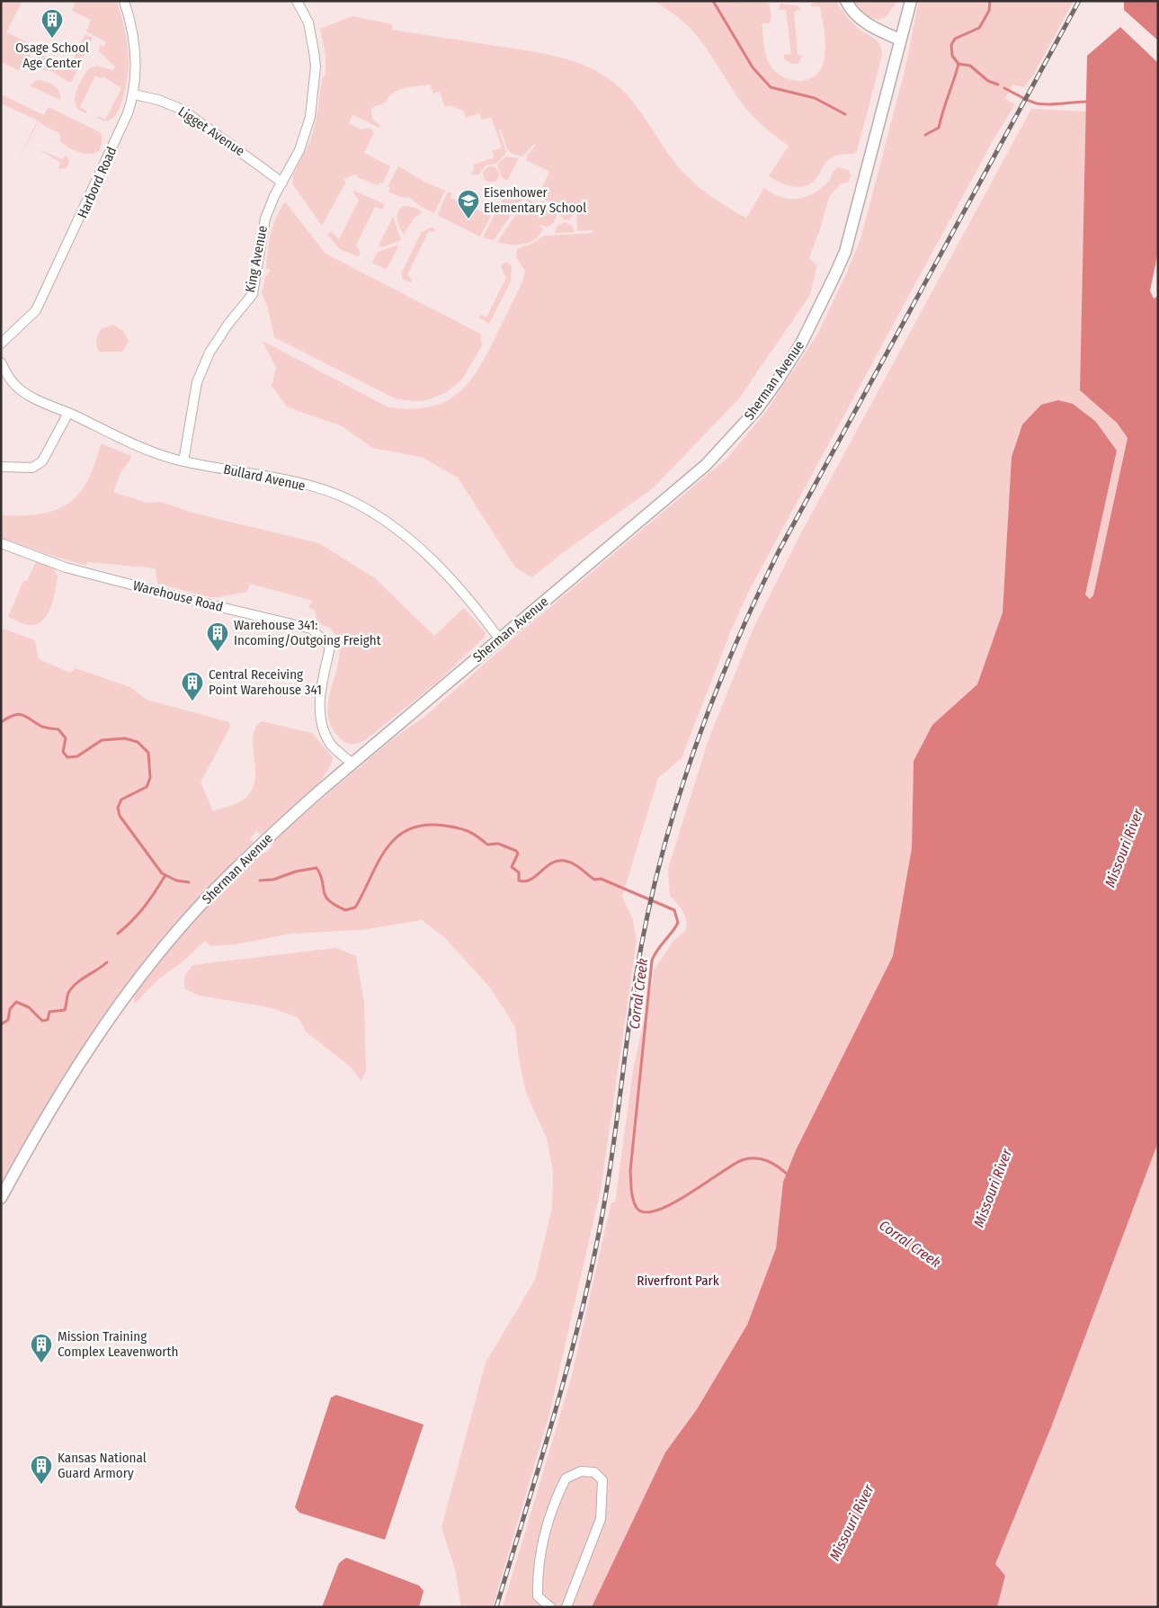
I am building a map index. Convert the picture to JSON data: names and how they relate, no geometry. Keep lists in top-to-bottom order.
{
  "streets": {
    "street": [
      "Ligget Avenue",
      "Harbord Road",
      "King Avenue",
      "Sherman Avenue",
      "Bullard Avenue",
      "Warehouse Road"
    ]
  },
  "crossings": [
    ["Ligget Avenue", "Harbord Road"],
    ["Ligget Avenue", "King Avenue"],
    ["King Avenue", "Bullard Avenue"],
    ["Sherman Avenue", "Bullard Avenue"],
    ["Sherman Avenue", "Warehouse Road"]
  ],
  "water": ["Missouri River", "Corral Creek"],
  "parks": ["Riverfront Park"],
  "places": {
    "building": [
      "Osage School Age Center",
      "Warehouse 341: Incoming/Outgoing Freight",
      "Central Receiving Point Warehouse 341",
      "Mission Training Complex Leavenworth",
      "Kansas National Guard Armory"
    ],
    "school or university": ["Eisenhower Elementary School"]
  }
}
